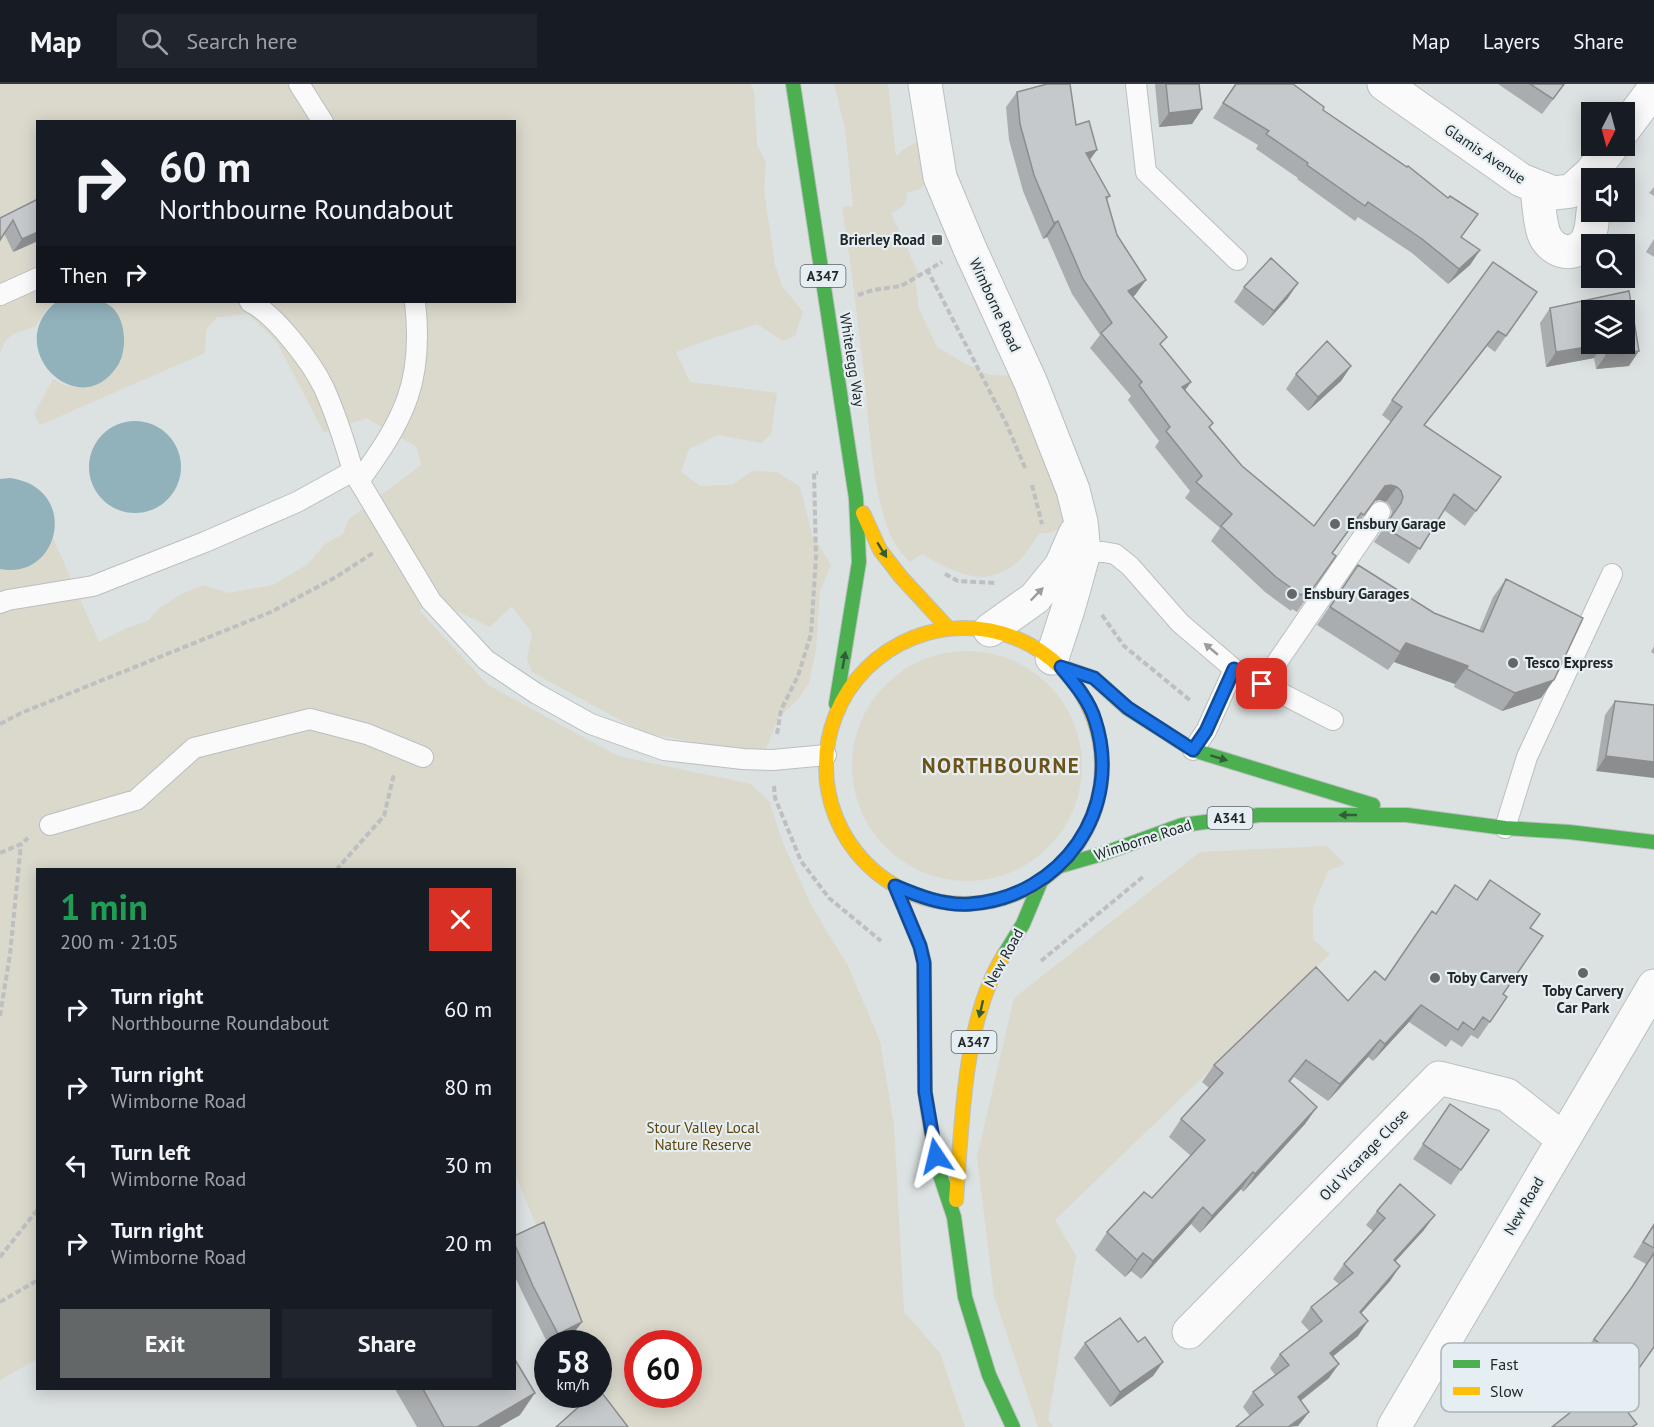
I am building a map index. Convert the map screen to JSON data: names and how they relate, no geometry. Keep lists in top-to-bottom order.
{
  "streets": {
    "main road": [
      "A347",
      "Wimborne Road",
      "Whitelegg Way",
      "A341",
      "New Road"
    ],
    "street": ["Glamis Avenue", "Old Vicarage Close"]
  },
  "crossings": [
    ["New Road", "Old Vicarage Close"]
  ],
  "districts": ["NORTHBOURNE"],
  "parks": ["Stour Valley Local Nature Reserve"],
  "places": {
    "transit": ["Brierley Road"],
    "other": [
      "Ensbury Garage",
      "Ensbury Garages",
      "Tesco Express",
      "Toby Carvery Car Park",
      "Toby Carvery"
    ]
  },
  "legend": ["Fast", "Slow"],
  "north": "bottom",
  "page": {
    "header": "Map",
    "search": "Search here",
    "nav": ["Map", "Layers", "Share"],
    "turn": ["60 m", "Northbourne Roundabout"],
    "then": "Then",
    "heading": ["1 min", "200 m · 21:05"],
    "list": [
      {
        "name": "Turn right",
        "note": "Northbourne Roundabout",
        "value": "60 m"
      },
      {
        "name": "Turn right",
        "note": "Wimborne Road",
        "value": "80 m"
      },
      {
        "name": "Turn left",
        "note": "Wimborne Road",
        "value": "30 m"
      },
      {
        "name": "Turn right",
        "note": "Wimborne Road",
        "value": "20 m"
      }
    ],
    "buttons": ["Exit", "Share"],
    "speed": "58 km/h",
    "limit": "60"
  }
}
